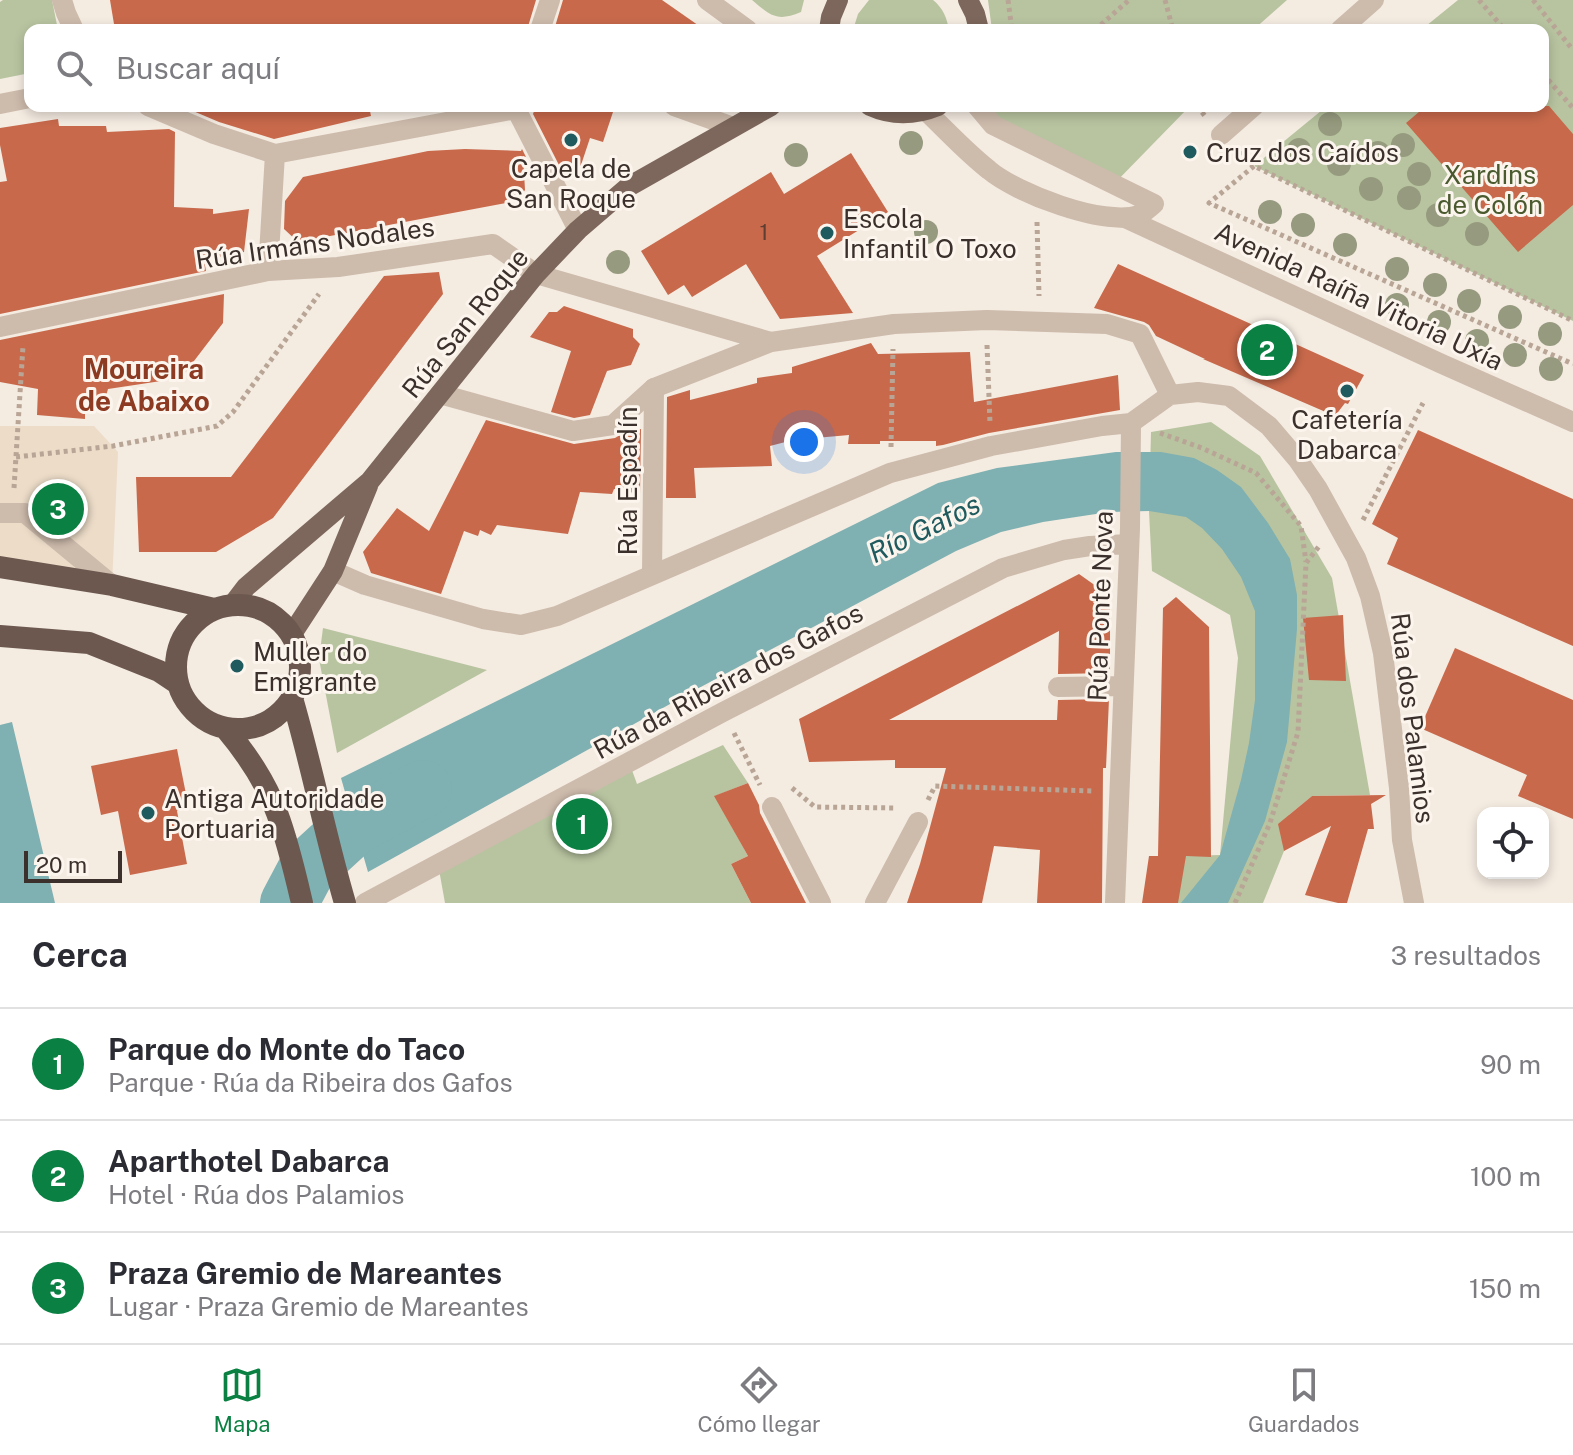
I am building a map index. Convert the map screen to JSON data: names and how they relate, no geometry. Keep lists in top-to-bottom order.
{
  "streets": {
    "main road": ["Rúa San Roque"],
    "street": [
      "Rúa Irmáns Nodales",
      "Avenida Raíña Vitoria Uxía",
      "Rúa Espadín",
      "Rúa Ponte Nova",
      "Rúa da Ribeira dos Gafos",
      "Rúa dos Palamios"
    ]
  },
  "crossings": [
    ["Rúa Irmáns Nodales", "Rúa San Roque"],
    ["Rúa Ponte Nova", "Rúa da Ribeira dos Gafos"]
  ],
  "districts": ["Moureira de Abaixo"],
  "water": ["Río Gafos"],
  "parks": ["Xardíns de Colón"],
  "places": [
    "Capela de San Roque",
    "Cruz dos Caídos",
    "Escola Infantil O Toxo",
    "Cafetería Dabarca",
    "Muller do Emigrante",
    "Antiga Autoridade Portuaria"
  ],
  "house_numbers": ["1"],
  "scale_bar": "20 m",
  "page": {
    "search": "Buscar aquí",
    "pins": ["2", "3", "1"],
    "scale": "20 m",
    "heading": ["Cerca", "3 resultados"],
    "list": [
      {
        "mark": "1",
        "name": "Parque do Monte do Taco",
        "note": "Parque · Rúa da Ribeira dos Gafos",
        "value": "90 m"
      },
      {
        "mark": "2",
        "name": "Aparthotel Dabarca",
        "note": "Hotel · Rúa dos Palamios",
        "value": "100 m"
      },
      {
        "mark": "3",
        "name": "Praza Gremio de Mareantes",
        "note": "Lugar · Praza Gremio de Mareantes",
        "value": "150 m"
      }
    ],
    "nav": ["Mapa", "Cómo llegar", "Guardados"]
  }
}
